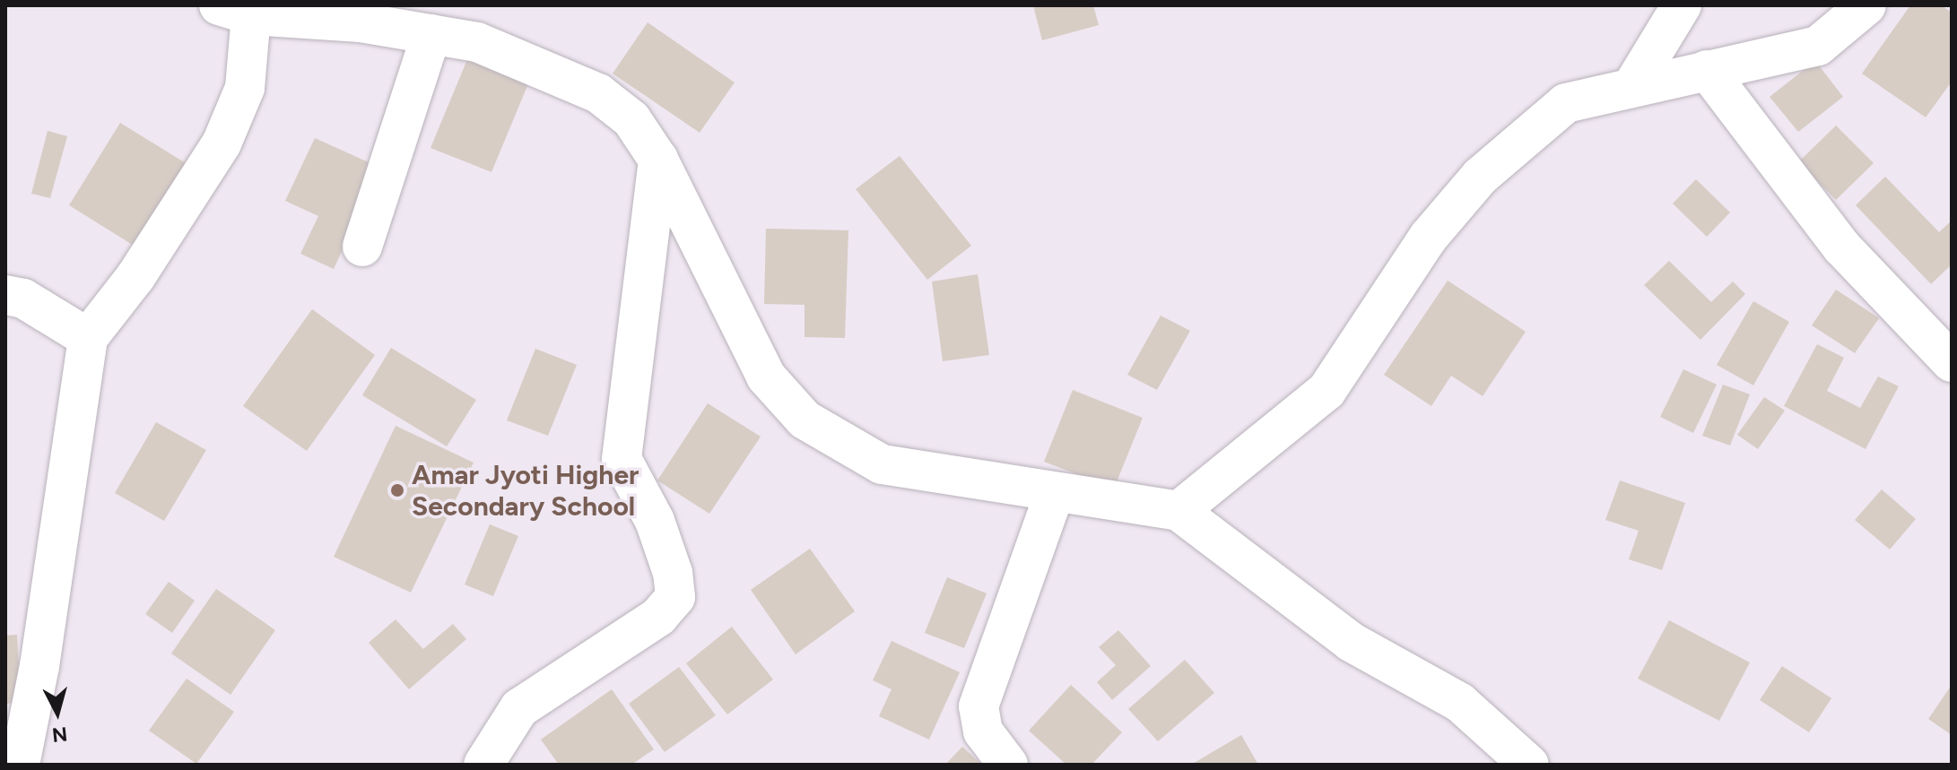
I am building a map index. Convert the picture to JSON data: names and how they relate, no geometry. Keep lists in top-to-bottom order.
{
  "places": ["Amar Jyoti Higher Secondary School"],
  "north": "bottom"
}
